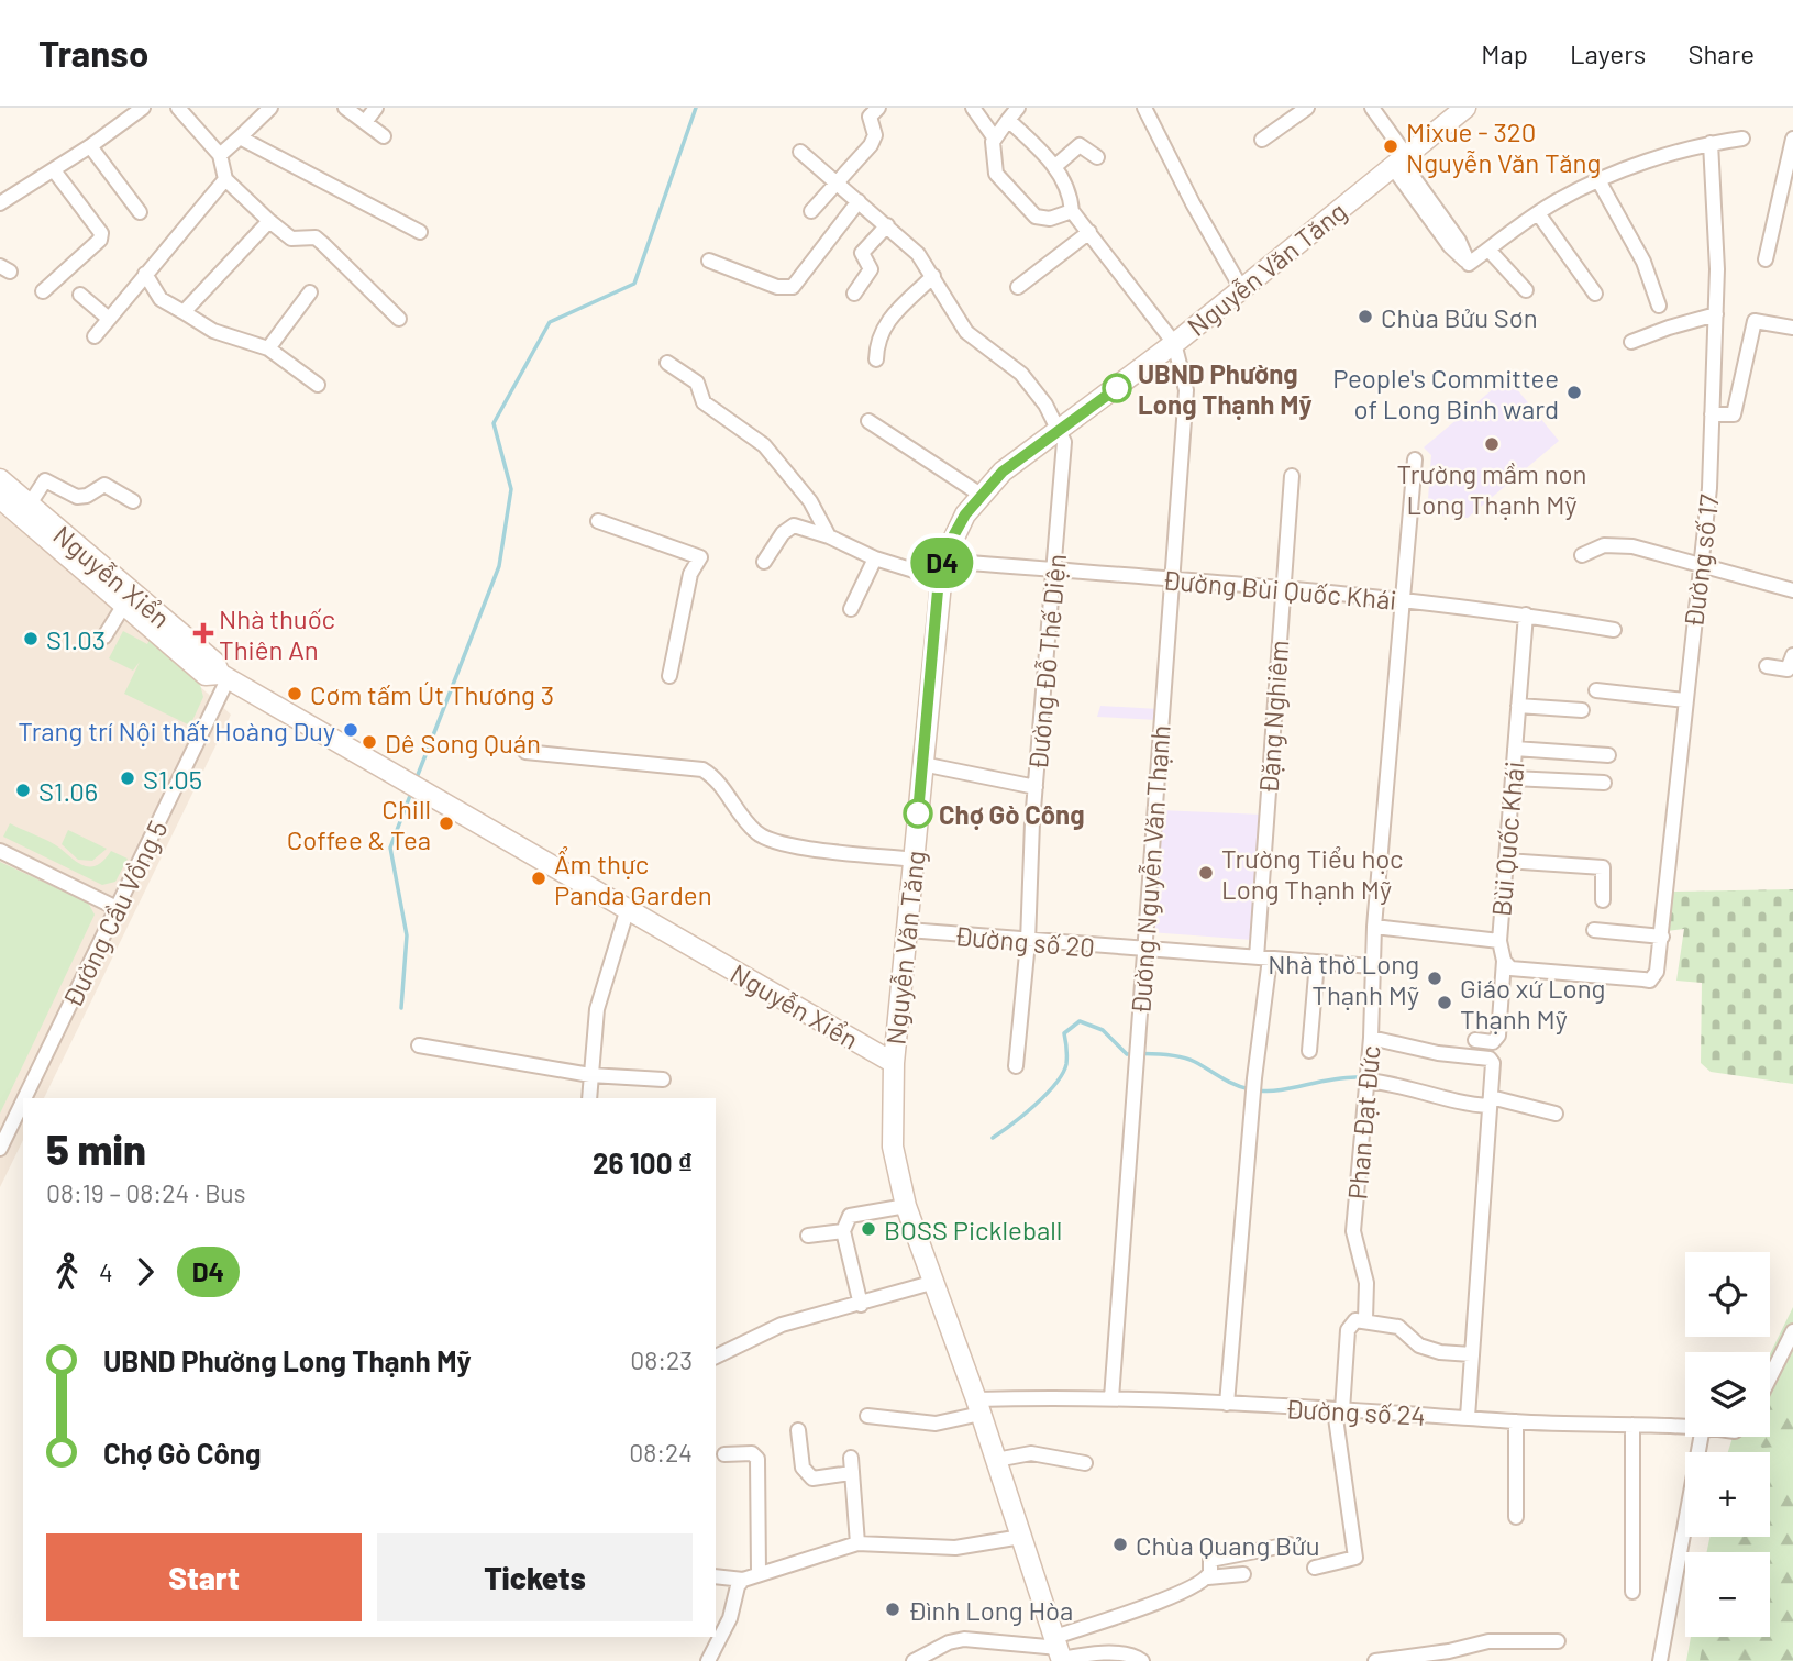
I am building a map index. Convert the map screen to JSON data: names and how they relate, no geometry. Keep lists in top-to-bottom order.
{
  "streets": {
    "main road": ["Nguyễn Văn Tăng", "Nguyễn Xiển"],
    "street": [
      "Đường số 17",
      "Đường Bùi Quốc Khái",
      "Đường Đỗ Thế Diện",
      "Đặng Nghiêm",
      "Bùi Quốc Khái",
      "Đường Nguyễn Văn Thạnh",
      "Đường Cầu Vồng 5",
      "Đường số 20",
      "Phan Đạt Đức",
      "Đường số 24"
    ]
  },
  "crossings": [
    ["Nguyễn Văn Tăng", "Nguyễn Xiển"],
    ["Nguyễn Văn Tăng", "Đường Bùi Quốc Khái"],
    ["Nguyễn Văn Tăng", "Đường Đỗ Thế Diện"],
    ["Nguyễn Văn Tăng", "Đường Nguyễn Văn Thạnh"],
    ["Nguyễn Văn Tăng", "Đường số 20"],
    ["Đường số 17", "Bùi Quốc Khái"],
    ["Nguyễn Xiển", "Đường Cầu Vồng 5"],
    ["Đường Bùi Quốc Khái", "Đường Đỗ Thế Diện"],
    ["Đường Bùi Quốc Khái", "Đặng Nghiêm"],
    ["Đường Bùi Quốc Khái", "Bùi Quốc Khái"],
    ["Đường Bùi Quốc Khái", "Đường Nguyễn Văn Thạnh"],
    ["Đường Bùi Quốc Khái", "Phan Đạt Đức"],
    ["Đường Đỗ Thế Diện", "Đường số 20"],
    ["Đặng Nghiêm", "Đường số 20"],
    ["Đặng Nghiêm", "Đường số 24"],
    ["Đường Nguyễn Văn Thạnh", "Đường số 20"],
    ["Đường Nguyễn Văn Thạnh", "Đường số 24"],
    ["Đường số 20", "Phan Đạt Đức"]
  ],
  "places": {
    "other": [
      "Mixue - 320 Nguyễn Văn Tăng",
      "Chùa Bửu Sơn",
      "UBND Phường Long Thạnh Mỹ",
      "People's Committee of Long Binh ward",
      "Trường mầm non Long Thạnh Mỹ",
      "S1.03",
      "Cơm tấm Út Thương 3",
      "Trang trí Nội thất Hoàng Duy",
      "Dê Song Quán",
      "S1.05",
      "S1.06",
      "Chợ Gò Công",
      "Chill Coffee & Tea",
      "Trường Tiểu học Long Thạnh Mỹ",
      "Ẩm thực Panda Garden",
      "Nhà thờ Long Thạnh Mỹ",
      "Giáo xứ Long Thạnh Mỹ",
      "BOSS Pickleball",
      "Chùa Quang Bửu",
      "Đình Long Hòa"
    ],
    "health": ["Nhà thuốc Thiên An"]
  },
  "lines": ["bus line D4"],
  "page": {
    "header": "Transo",
    "nav": ["Map", "Layers", "Share"],
    "on_map": "D4",
    "heading": ["5 min", "08:19 – 08:24 · Bus", "26 100 ₫"],
    "legs": ["4", "D4"],
    "map_buttons": ["+", "−"],
    "list": [
      {
        "name": "UBND Phường Long Thạnh Mỹ",
        "value": "08:23"
      },
      {
        "name": "Chợ Gò Công",
        "value": "08:24"
      }
    ],
    "buttons": ["Start", "Tickets"]
  }
}
